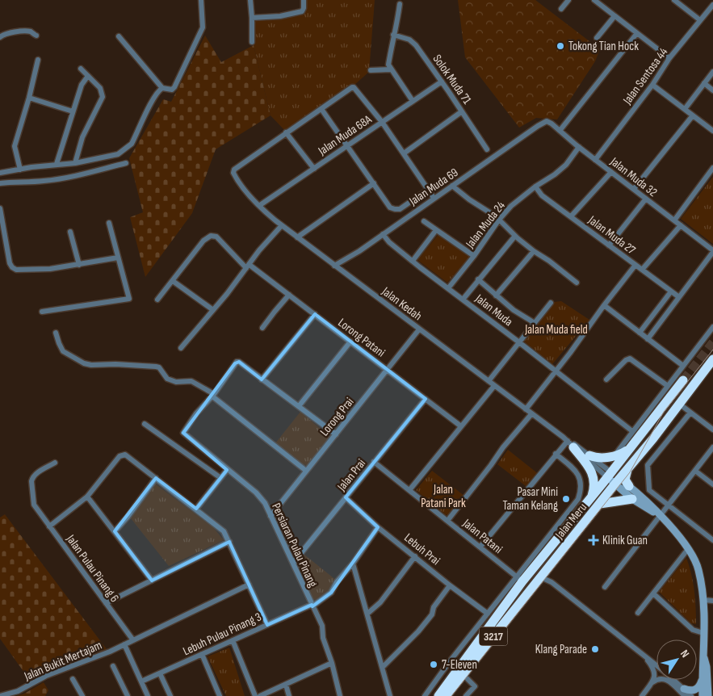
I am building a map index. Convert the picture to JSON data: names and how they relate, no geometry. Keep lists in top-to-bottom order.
{
  "streets": {
    "highway": ["Jalan Meru", "3217"],
    "street": [
      "Jalan Sentosa 44",
      "Solok Muda 71",
      "Jalan Muda 68A",
      "Jalan Muda 32",
      "Jalan Muda 69",
      "Jalan Muda 24",
      "Jalan Muda 27",
      "Jalan Kedah",
      "Jalan Muda",
      "Lorong Patani",
      "Lorong Prai",
      "Jalan Prai",
      "Jalan Patani",
      "Persiaran Pulau Pinang",
      "Lebuh Prai",
      "Jalan Pulau Pinang 6",
      "Lebuh Pulau Pinang 3",
      "Jalan Bukit Mertajam"
    ]
  },
  "crossings": [
    ["Jalan Sentosa 44", "Jalan Muda 32"],
    ["Solok Muda 71", "Jalan Muda 68A"],
    ["Jalan Muda 68A", "Jalan Kedah"],
    ["Jalan Muda 32", "Jalan Muda 69"],
    ["Jalan Muda 32", "Jalan Muda 24"],
    ["Jalan Muda 69", "Jalan Kedah"],
    ["Jalan Muda 69", "Jalan Muda"],
    ["Jalan Muda 24", "Jalan Muda 27"],
    ["Jalan Muda 24", "Jalan Muda"],
    ["Jalan Kedah", "Lorong Prai"],
    ["Lorong Patani", "Lorong Prai"],
    ["Lorong Patani", "Jalan Prai"],
    ["Lorong Prai", "Persiaran Pulau Pinang"],
    ["Jalan Prai", "Jalan Patani"],
    ["Jalan Prai", "Persiaran Pulau Pinang"],
    ["Jalan Prai", "Lebuh Prai"],
    ["Jalan Meru", "Jalan Patani"],
    ["Persiaran Pulau Pinang", "Lebuh Pulau Pinang 3"],
    ["Lebuh Prai", "Lebuh Pulau Pinang 3"],
    ["Jalan Pulau Pinang 6", "Jalan Bukit Mertajam"]
  ],
  "parks": ["Jalan Muda field", "Jalan Patani Park"],
  "places": {
    "other": [
      "Tokong Tian Hock",
      "Pasar Mini Taman Kelang",
      "Klang Parade",
      "7-Eleven"
    ],
    "health": ["Klinik Guan"]
  },
  "north": "top right"
}
